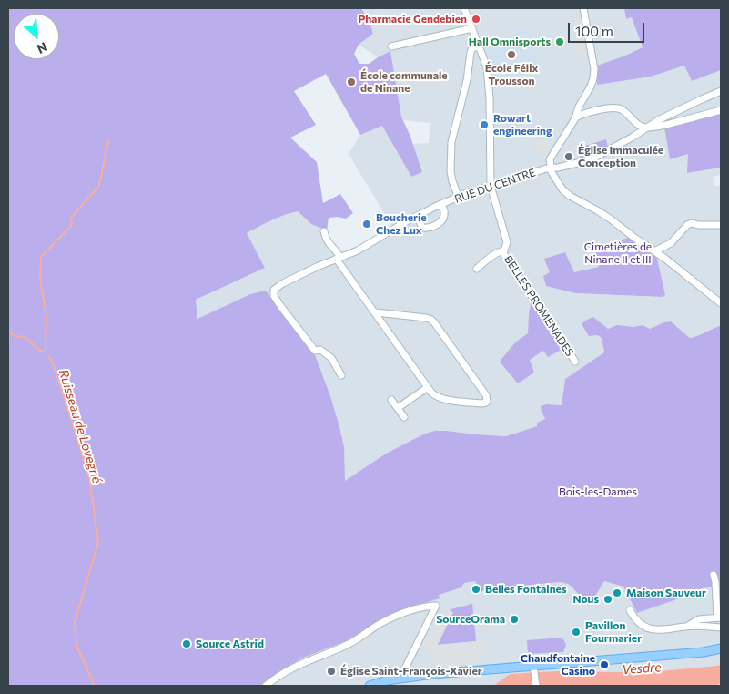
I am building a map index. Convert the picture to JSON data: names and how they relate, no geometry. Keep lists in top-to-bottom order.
{
  "streets": {
    "street": ["RUE DU CENTRE", "BELLES PROMENADES"]
  },
  "crossings": [
    ["RUE DU CENTRE", "BELLES PROMENADES"]
  ],
  "water": ["Ruisseau de Lovegné", "Vesdre"],
  "parks": ["Cimetières de Ninane II et III", "Bois-les-Dames"],
  "places": [
    "Pharmacie Gendebien",
    "Hall Omnisports",
    "École Félix Trousson",
    "École communale de Ninane",
    "Rowart engineering",
    "Église Immaculée Conception",
    "Boucherie Chez Lux",
    "Belles Fontaines",
    "Maison Sauveur",
    "Nous",
    "SourceOrama",
    "Pavillon Fourmarier",
    "Source Astrid",
    "Chaudfontaine Casino",
    "Église Saint-François-Xavier"
  ],
  "scale_bar": "100 m",
  "north": "bottom right"
}
